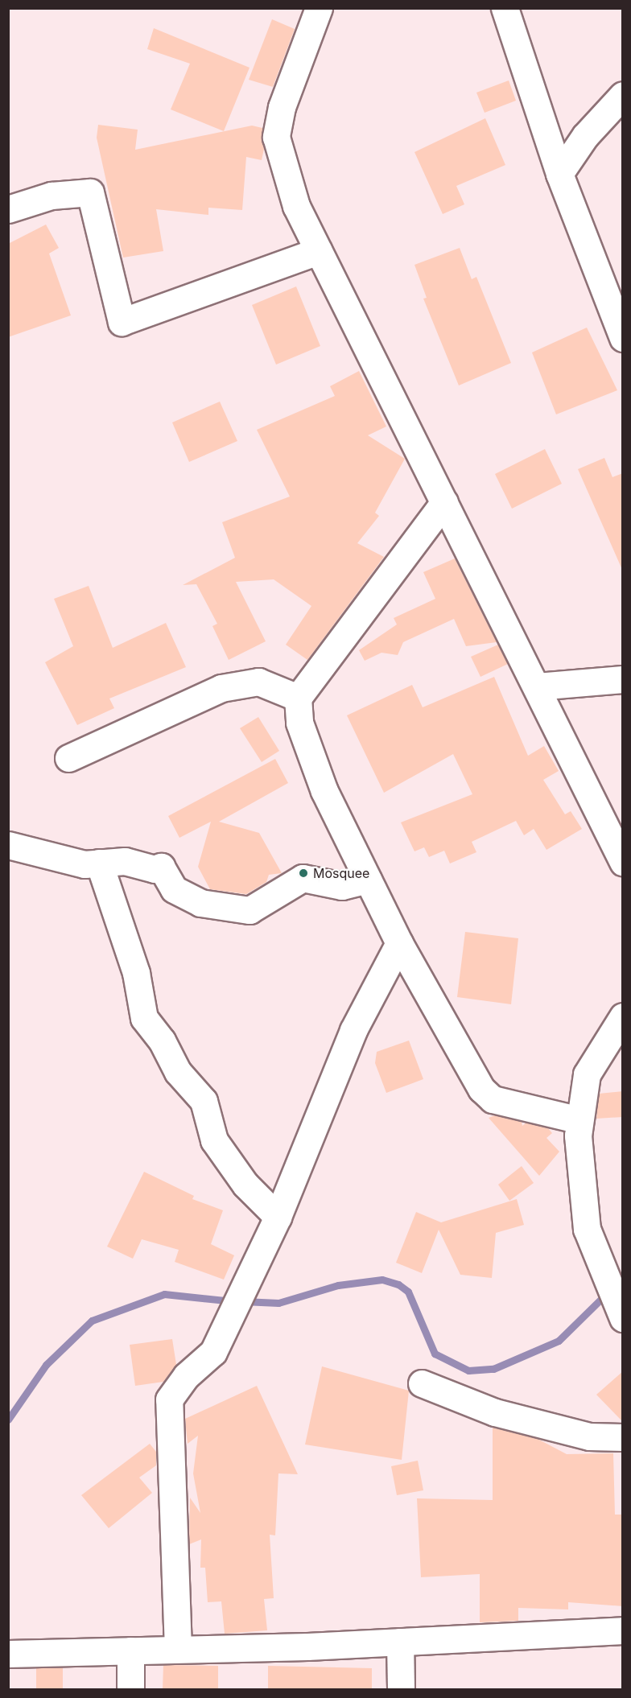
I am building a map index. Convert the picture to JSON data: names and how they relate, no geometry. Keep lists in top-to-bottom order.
{
  "places": ["Mosquee"]
}
